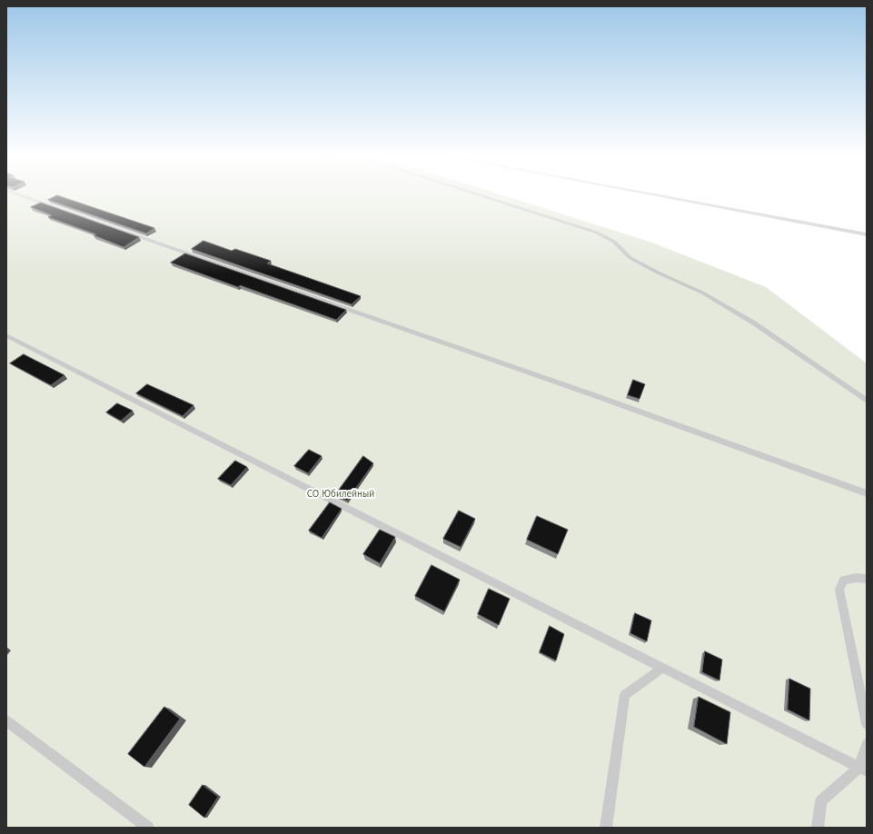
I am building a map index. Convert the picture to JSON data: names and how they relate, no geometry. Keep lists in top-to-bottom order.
{
  "parks": ["СО Юбилейный"]
}
